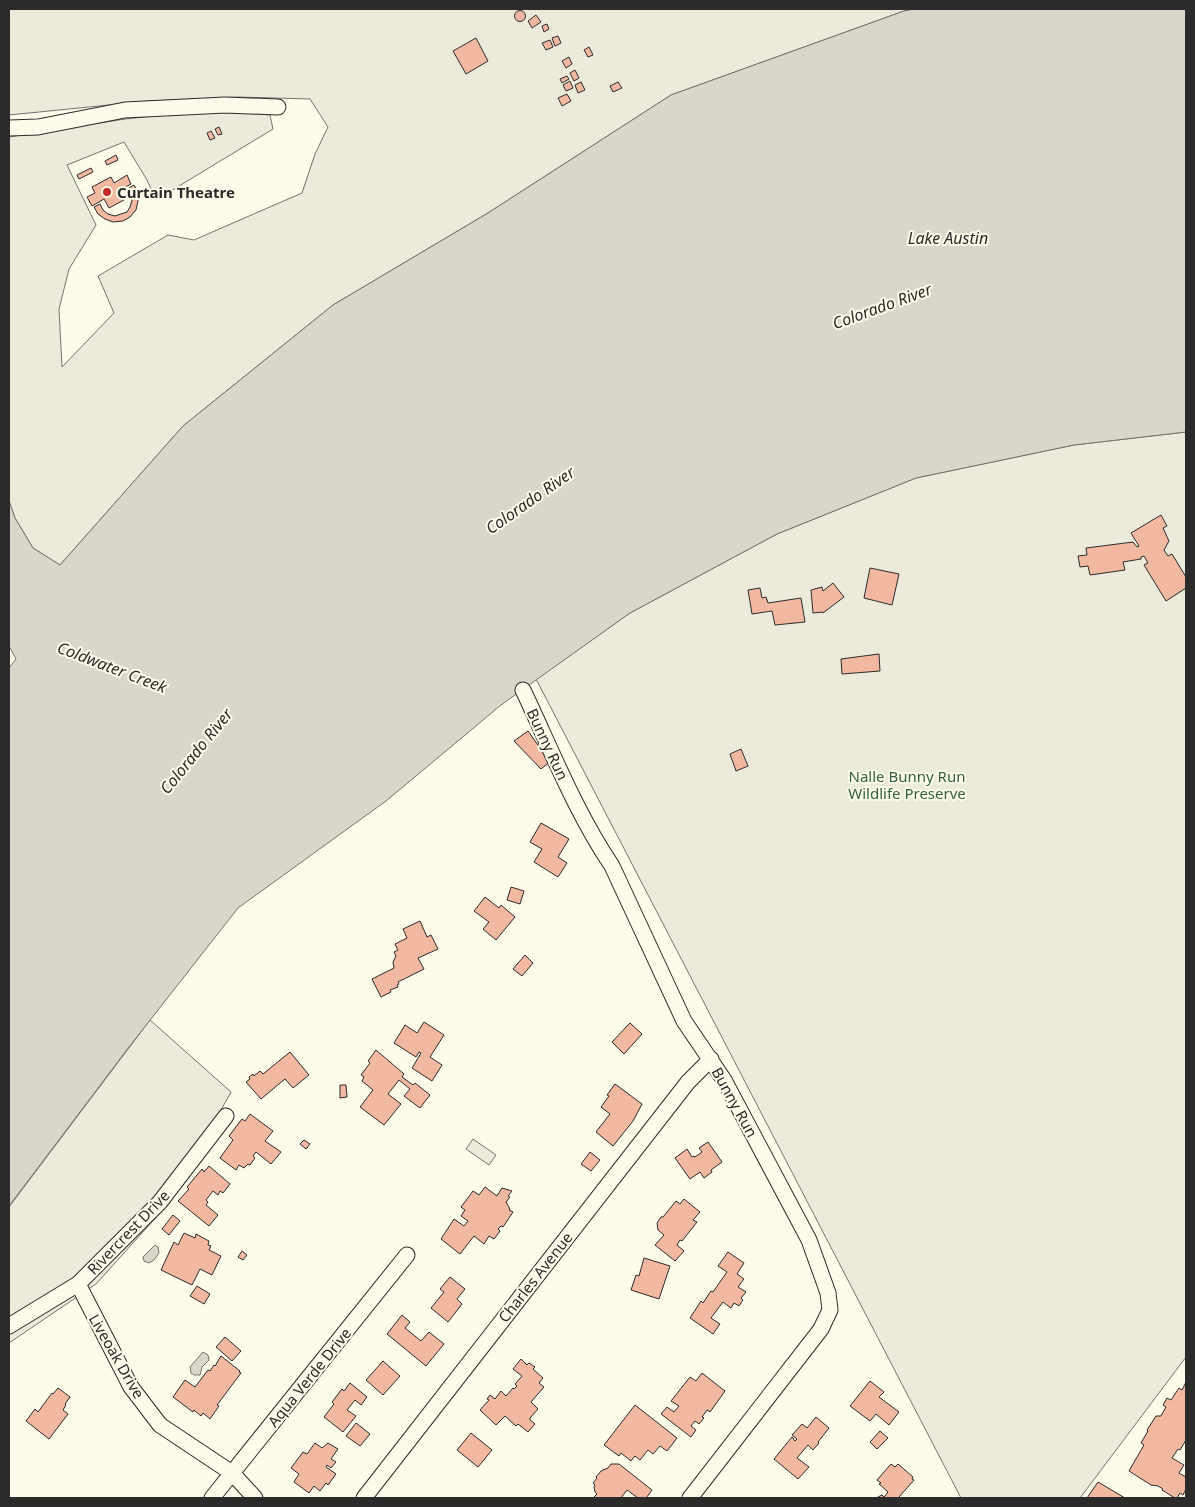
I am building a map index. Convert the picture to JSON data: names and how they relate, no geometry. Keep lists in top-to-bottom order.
{
  "streets": {
    "street": [
      "Bunny Run",
      "Rivercrest Drive",
      "Charles Avenue",
      "Liveoak Drive",
      "Aqua Verde Drive"
    ]
  },
  "crossings": [
    ["Bunny Run", "Charles Avenue"],
    ["Rivercrest Drive", "Liveoak Drive"],
    ["Liveoak Drive", "Aqua Verde Drive"]
  ],
  "water": ["Lake Austin", "Colorado River", "Coldwater Creek"],
  "parks": ["Nalle Bunny Run Wildlife Preserve"],
  "places": ["Curtain Theatre"]
}
